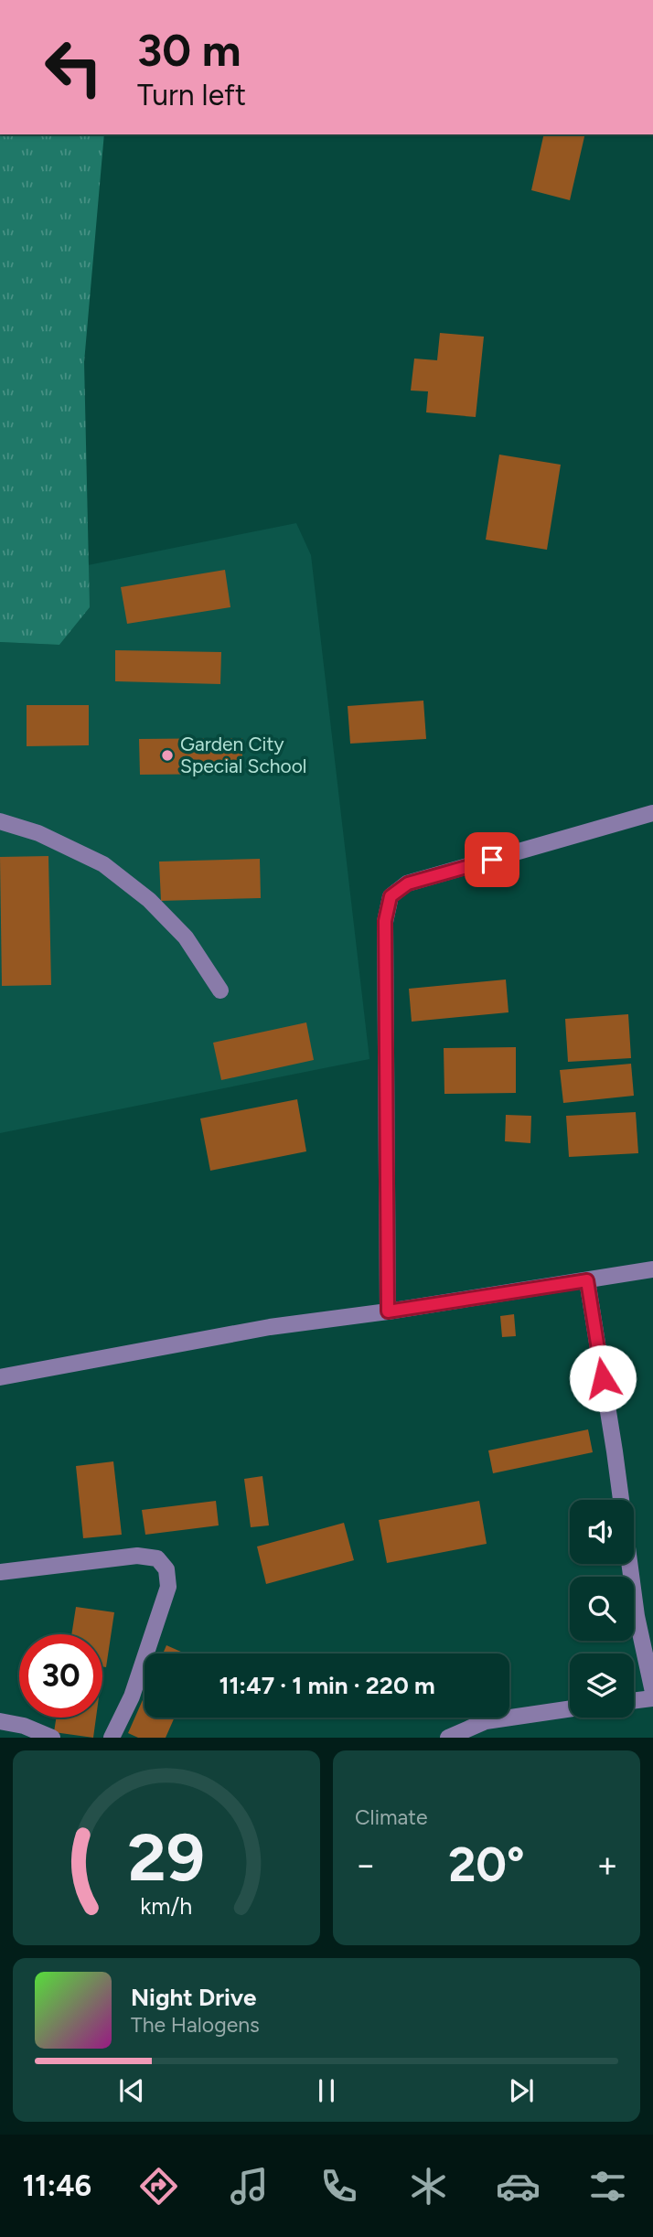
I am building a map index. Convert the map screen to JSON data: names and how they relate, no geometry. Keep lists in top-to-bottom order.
{
  "places": ["Garden City Special School"],
  "page": {
    "turn": ["30 m", "Turn left"],
    "limit": "30",
    "trip": "11:47 · 1 min · 220 m",
    "tile": "Climate",
    "heat": ["−", "20°", "+"],
    "song": ["Night Drive", "The Halogens"],
    "tabs": "11:46",
    "gauge": ["29", "km/h"]
  }
}
